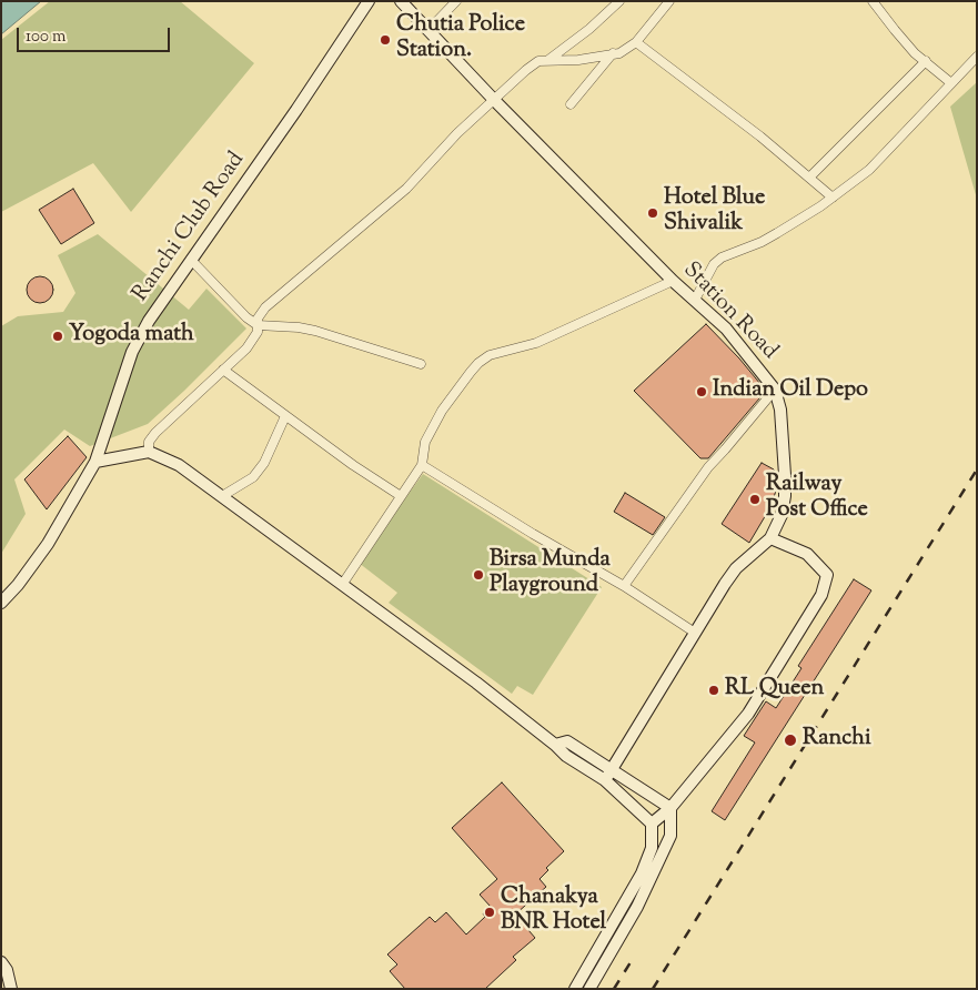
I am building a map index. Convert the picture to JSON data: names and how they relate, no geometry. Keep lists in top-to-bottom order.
{
  "streets": {
    "street": ["Ranchi Club Road", "Station Road"]
  },
  "places": [
    "Chutia Police Station.",
    "Hotel Blue Shivalik",
    "Yogoda math",
    "Indian Oil Depo",
    "Railway Post Office",
    "Birsa Munda Playground",
    "RL Queen",
    "Ranchi",
    "Chanakya BNR Hotel"
  ],
  "scale_bar": "100 m"
}
